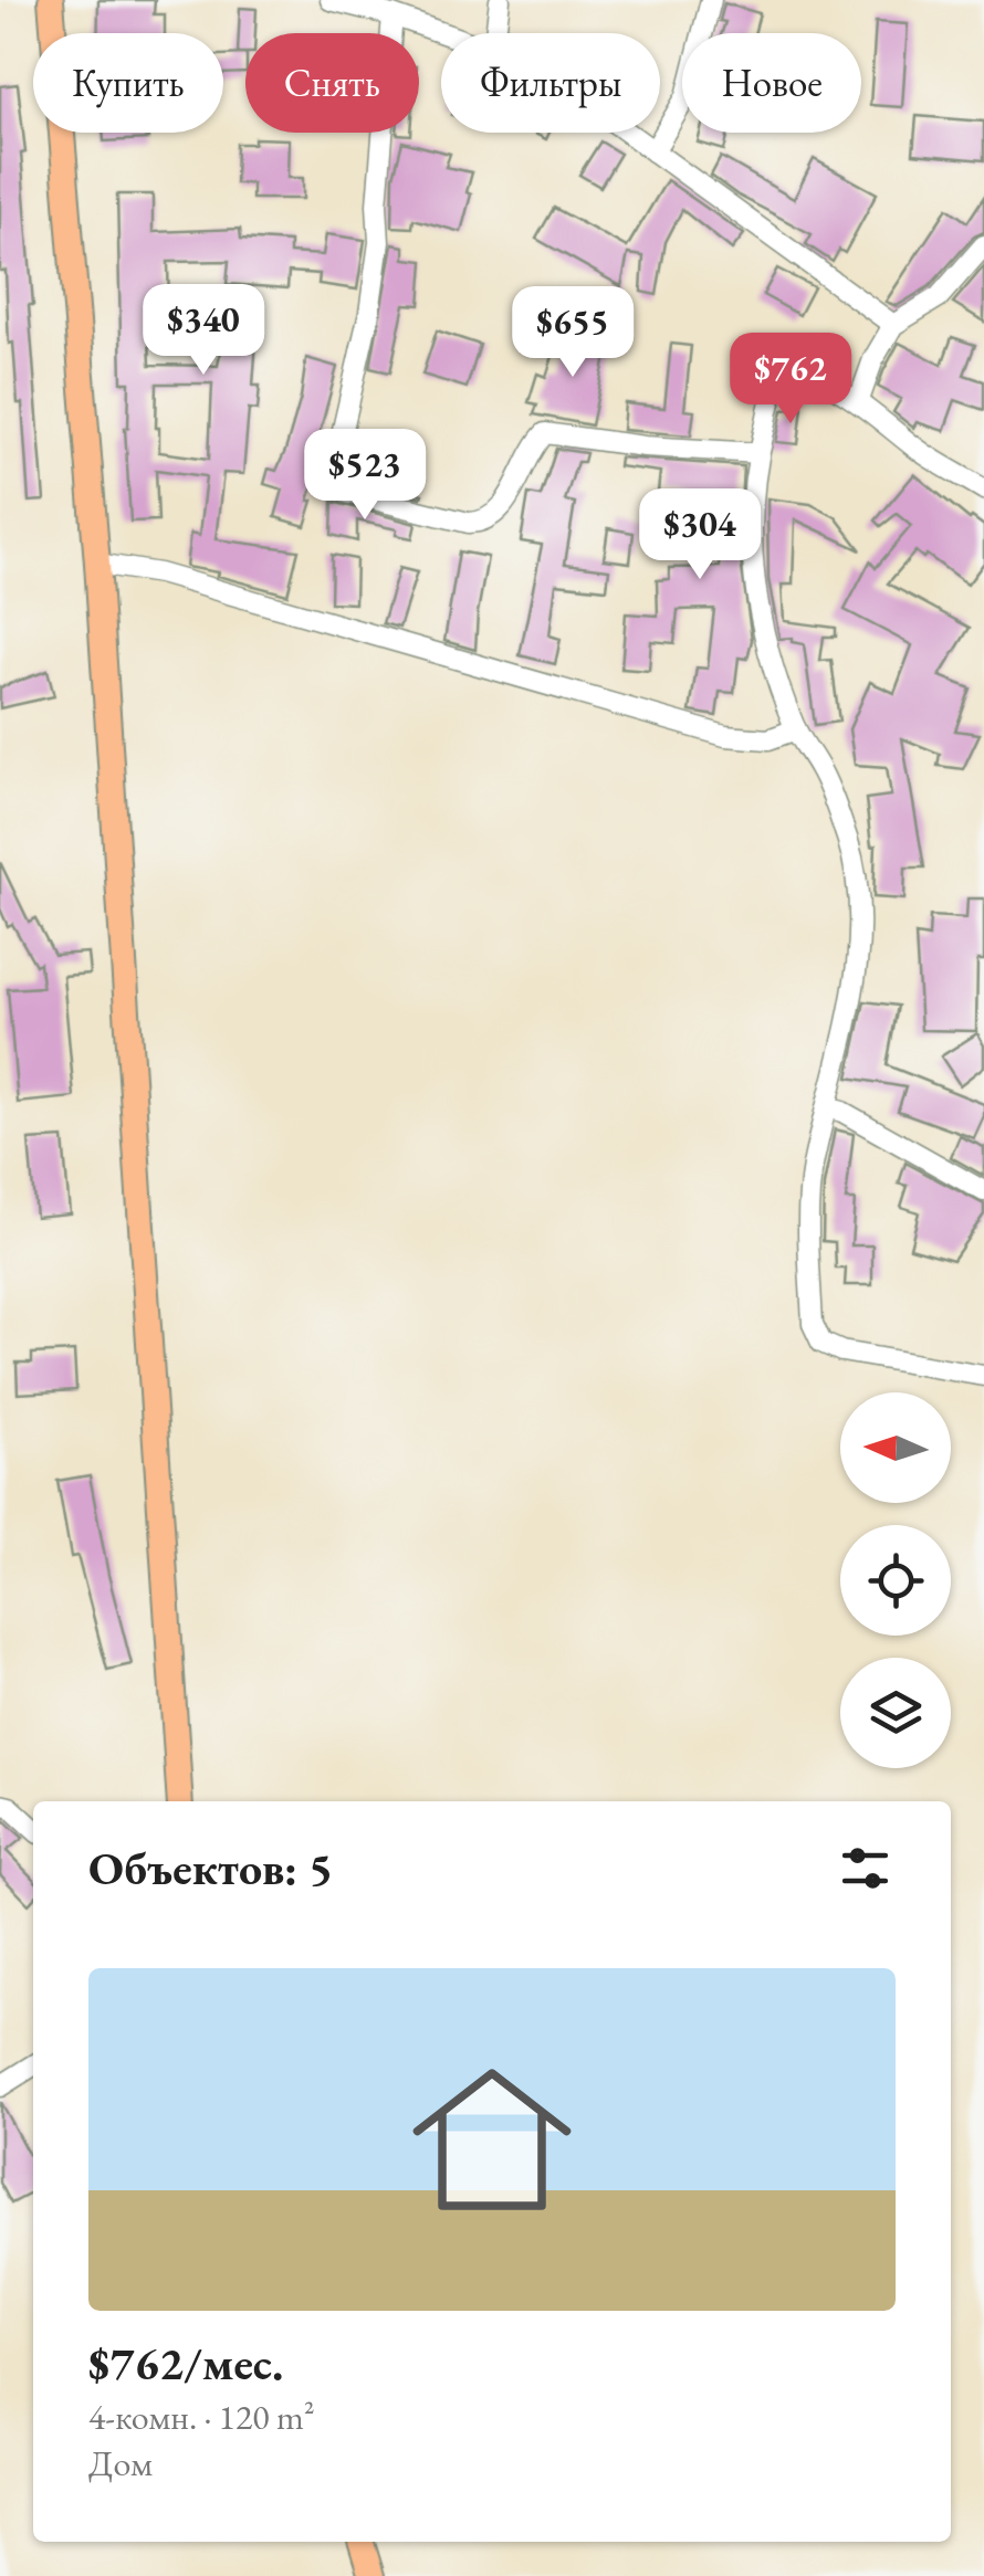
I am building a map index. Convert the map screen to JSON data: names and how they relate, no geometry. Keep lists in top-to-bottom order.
{
  "north": "left",
  "page": {
    "chip": [
      "Купить",
      "Снять",
      "Фильтры",
      "Новое"
    ],
    "price": [
      "$340",
      "$655",
      "$762",
      "$523",
      "$304"
    ],
    "heading": "Объектов: 5",
    "list": [
      {
        "name": "$762/мес.",
        "note": "4-комн. · 120 m² · Дом"
      }
    ]
  }
}
